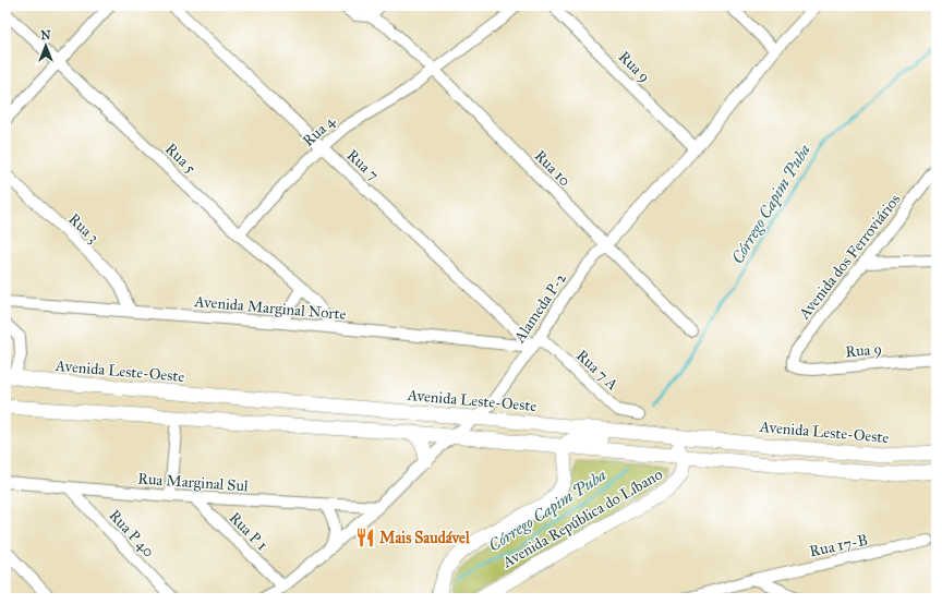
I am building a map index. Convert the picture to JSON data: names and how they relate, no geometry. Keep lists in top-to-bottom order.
{
  "streets": {
    "main road": ["Avenida Leste-Oeste", "Avenida República do Líbano"],
    "street": [
      "Rua 9",
      "Rua 4",
      "Rua 5",
      "Rua 7",
      "Rua 10",
      "Rua 3",
      "Avenida dos Ferroviários",
      "Avenida Marginal Norte",
      "Alameda P-2",
      "Rua 7 A",
      "Rua Marginal Sul",
      "Rua P 1",
      "Rua P 40",
      "Rua 17-B"
    ]
  },
  "crossings": [
    ["Rua 9", "Avenida dos Ferroviários"],
    ["Rua 9", "Alameda P-2"],
    ["Rua 4", "Rua 5"],
    ["Rua 4", "Rua 7"],
    ["Rua 4", "Rua 10"],
    ["Rua 5", "Avenida Marginal Norte"],
    ["Rua 7", "Avenida Marginal Norte"],
    ["Rua 7", "Alameda P-2"],
    ["Rua 10", "Alameda P-2"],
    ["Rua 3", "Avenida Marginal Norte"],
    ["Avenida Marginal Norte", "Alameda P-2"],
    ["Alameda P-2", "Rua 7 A"],
    ["Alameda P-2", "Avenida Leste-Oeste"],
    ["Alameda P-2", "Rua Marginal Sul"],
    ["Alameda P-2", "Rua P 1"],
    ["Rua Marginal Sul", "Rua P 1"],
    ["Rua Marginal Sul", "Rua P 40"]
  ],
  "water": ["Córrego Capim Puba"],
  "places": {
    "restaurant": ["Mais Saudável"]
  },
  "north": "top"
}
